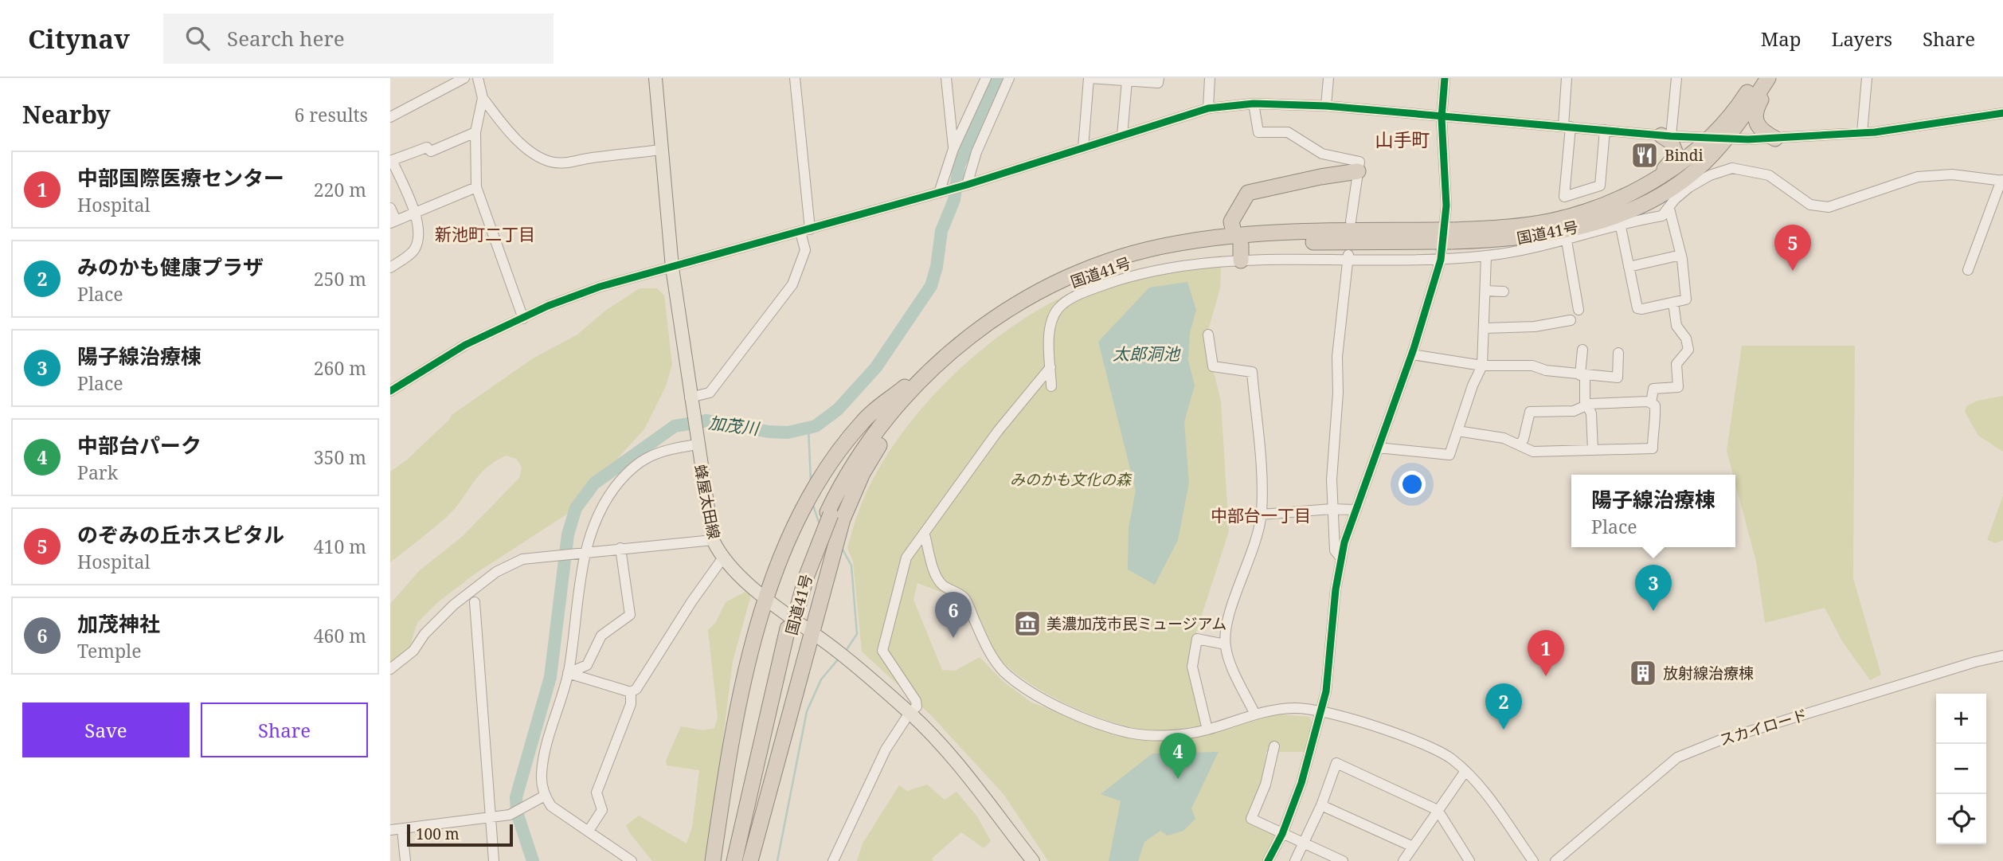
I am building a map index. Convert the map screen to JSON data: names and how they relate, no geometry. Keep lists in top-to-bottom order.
{
  "streets": {
    "highway": ["国道41号"],
    "main road": ["蜂屋太田線"],
    "street": ["スカイロード"]
  },
  "districts": ["山手町", "新池町二丁目", "中部台一丁目"],
  "water": ["太郎洞池", "加茂川"],
  "parks": ["みのかも文化の森"],
  "places": {
    "restaurant": ["Bindi"],
    "museum": ["美濃加茂市民ミュージアム"],
    "building": ["放射線治療棟"]
  },
  "scale_bar": "100 m",
  "page": {
    "header": "Citynav",
    "search": "Search here",
    "nav": ["Map", "Layers", "Share"],
    "heading": ["Nearby", "6 results"],
    "list": [
      {
        "mark": "1",
        "name": "中部国際医療センター",
        "note": "Hospital",
        "value": "220 m"
      },
      {
        "mark": "2",
        "name": "みのかも健康プラザ",
        "note": "Place",
        "value": "250 m"
      },
      {
        "mark": "3",
        "name": "陽子線治療棟",
        "note": "Place",
        "value": "260 m"
      },
      {
        "mark": "4",
        "name": "中部台パーク",
        "note": "Park",
        "value": "350 m"
      },
      {
        "mark": "5",
        "name": "のぞみの丘ホスピタル",
        "note": "Hospital",
        "value": "410 m"
      },
      {
        "mark": "6",
        "name": "加茂神社",
        "note": "Temple",
        "value": "460 m"
      }
    ],
    "pins": [
      "5",
      "3",
      "6",
      "1",
      "2",
      "4"
    ],
    "popup": ["陽子線治療棟", "Place"],
    "buttons": ["Save", "Share"],
    "map_buttons": ["+", "−"],
    "scale": "100 m"
  }
}
